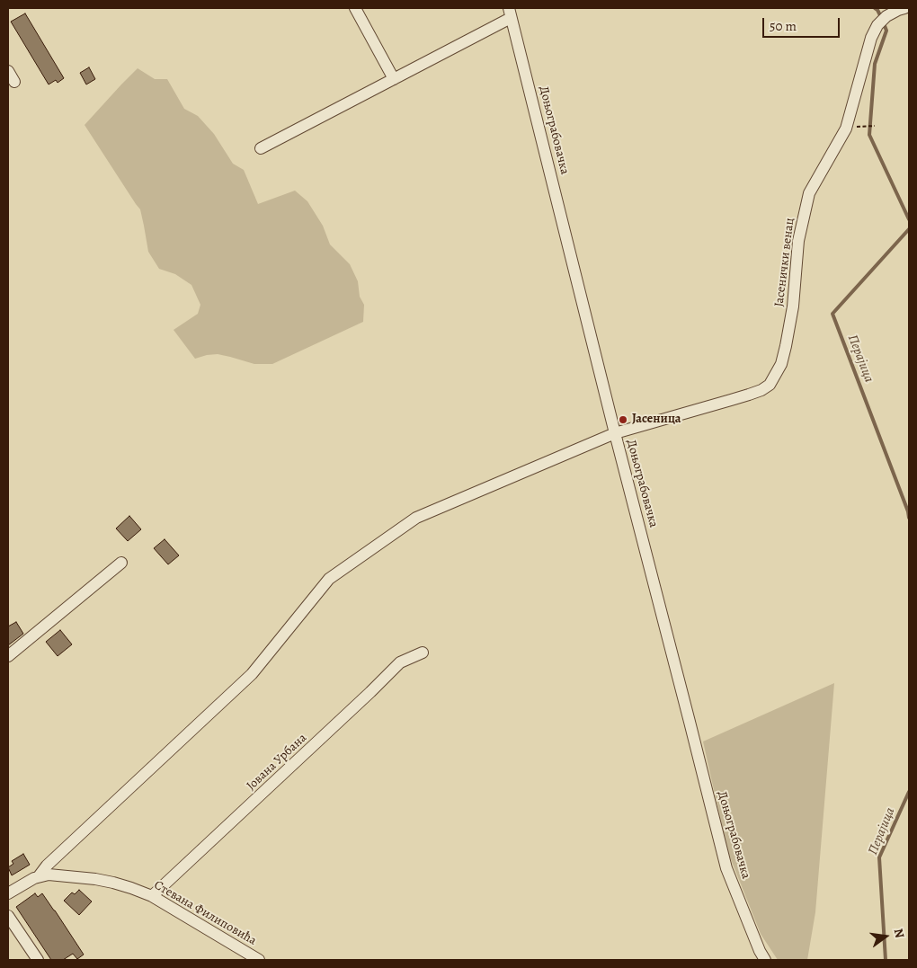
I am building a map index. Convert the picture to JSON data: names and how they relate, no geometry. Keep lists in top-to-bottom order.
{
  "streets": {
    "street": [
      "Доњограбовачка",
      "Јасенички венац",
      "Јована Урбана",
      "Стевана Филиповића"
    ]
  },
  "crossings": [
    ["Доњограбовачка", "Јасенички венац"],
    ["Јасенички венац", "Стевана Филиповића"],
    ["Јована Урбана", "Стевана Филиповића"]
  ],
  "water": ["Перајица"],
  "places": ["Јасеница"],
  "scale_bar": "50 m",
  "north": "right"
}
